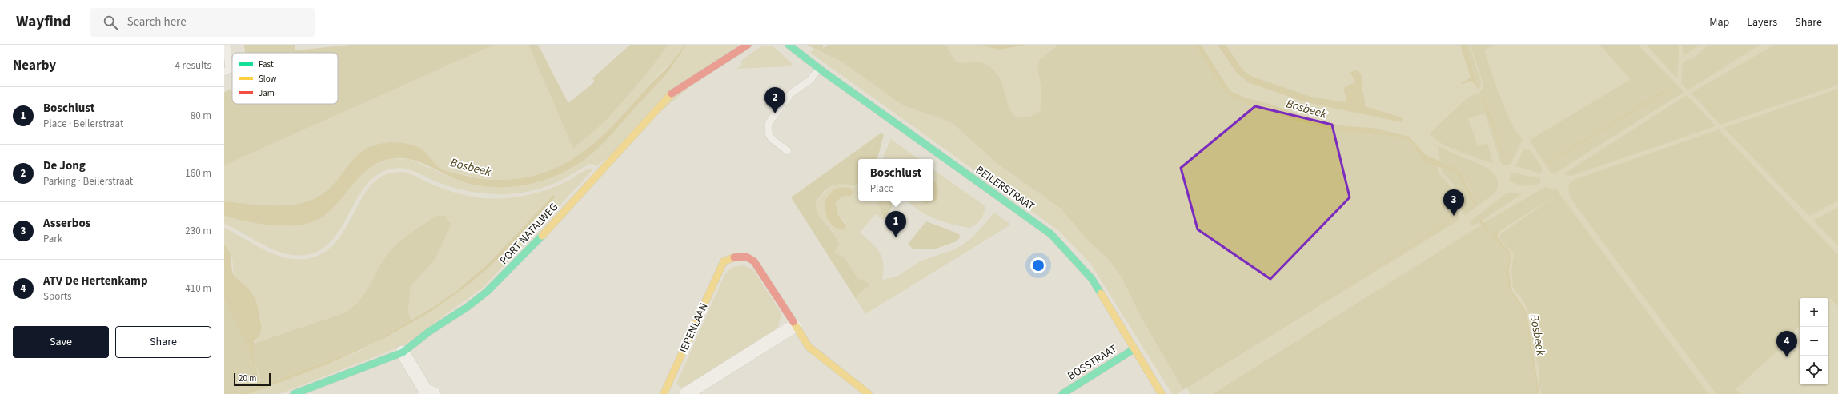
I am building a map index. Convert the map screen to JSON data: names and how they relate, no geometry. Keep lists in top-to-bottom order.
{
  "streets": {
    "street": [
      "BEILERSTRAAT",
      "PORT NATALWEG",
      "IEPENLAAN",
      "BOSSTRAAT"
    ]
  },
  "crossings": [
    ["BEILERSTRAAT", "BOSSTRAAT"]
  ],
  "water": ["Bosbeek"],
  "legend": ["Fast", "Slow", "Jam"],
  "scale_bar": "20 m",
  "page": {
    "header": "Wayfind",
    "search": "Search here",
    "nav": ["Map", "Layers", "Share"],
    "heading": ["Nearby", "4 results"],
    "list": [
      {
        "mark": "1",
        "name": "Boschlust",
        "note": "Place · Beilerstraat",
        "value": "80 m"
      },
      {
        "mark": "2",
        "name": "De Jong",
        "note": "Parking · Beilerstraat",
        "value": "160 m"
      },
      {
        "mark": "3",
        "name": "Asserbos",
        "note": "Park",
        "value": "230 m"
      },
      {
        "mark": "4",
        "name": "ATV De Hertenkamp",
        "note": "Sports",
        "value": "410 m"
      }
    ],
    "pins": [
      "2",
      "3",
      "1",
      "4"
    ],
    "popup": ["Boschlust", "Place"],
    "map_buttons": ["+", "−"],
    "buttons": ["Save", "Share"],
    "scale": "20 m"
  }
}
